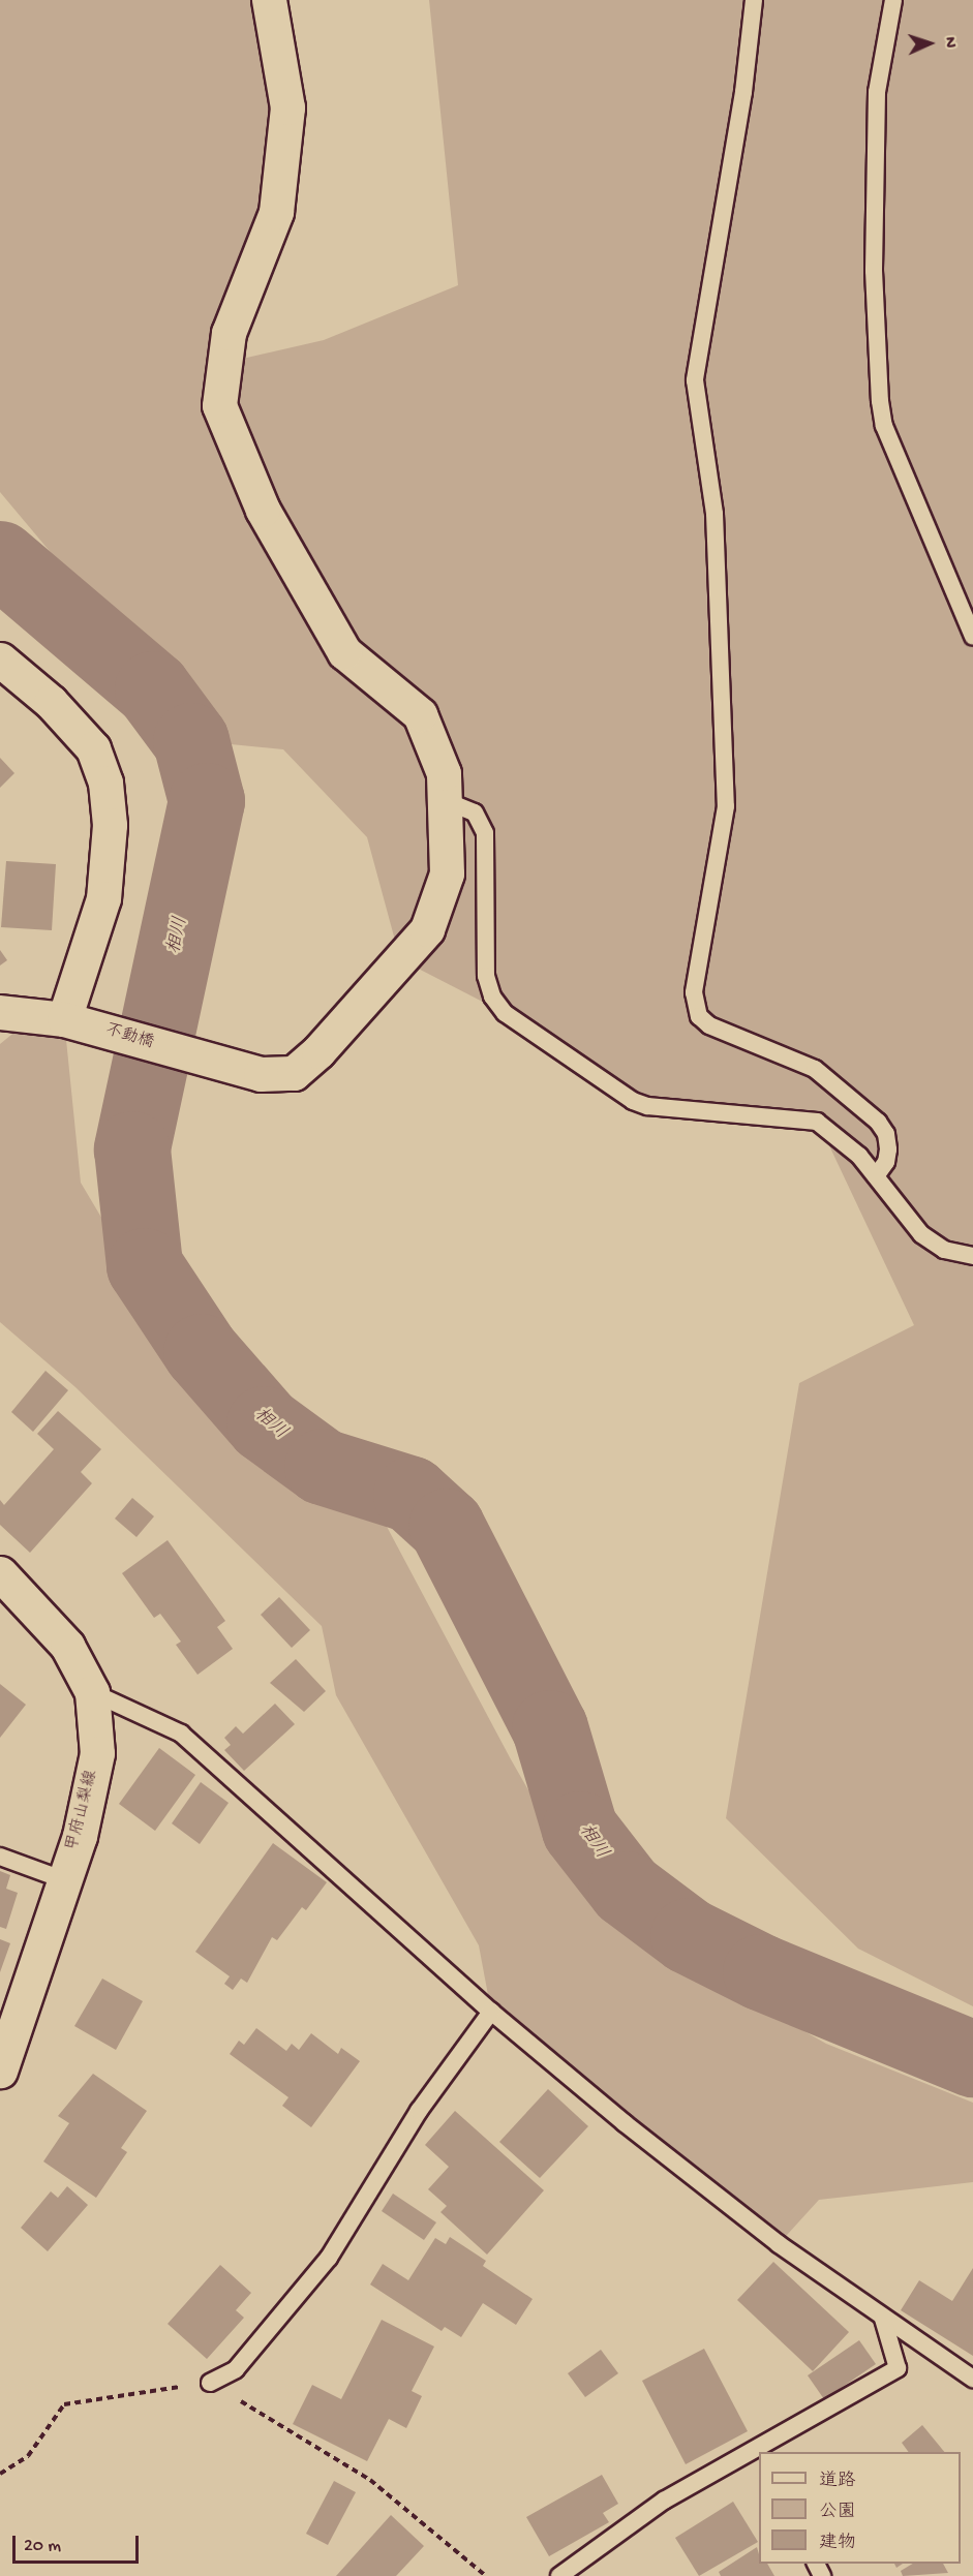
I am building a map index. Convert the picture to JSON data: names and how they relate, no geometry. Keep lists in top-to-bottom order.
{
  "streets": {
    "street": ["不動橋", "甲府山梨線"]
  },
  "water": ["相川"],
  "legend": ["道路", "公園", "建物"],
  "scale_bar": "20 m",
  "north": "right"
}
